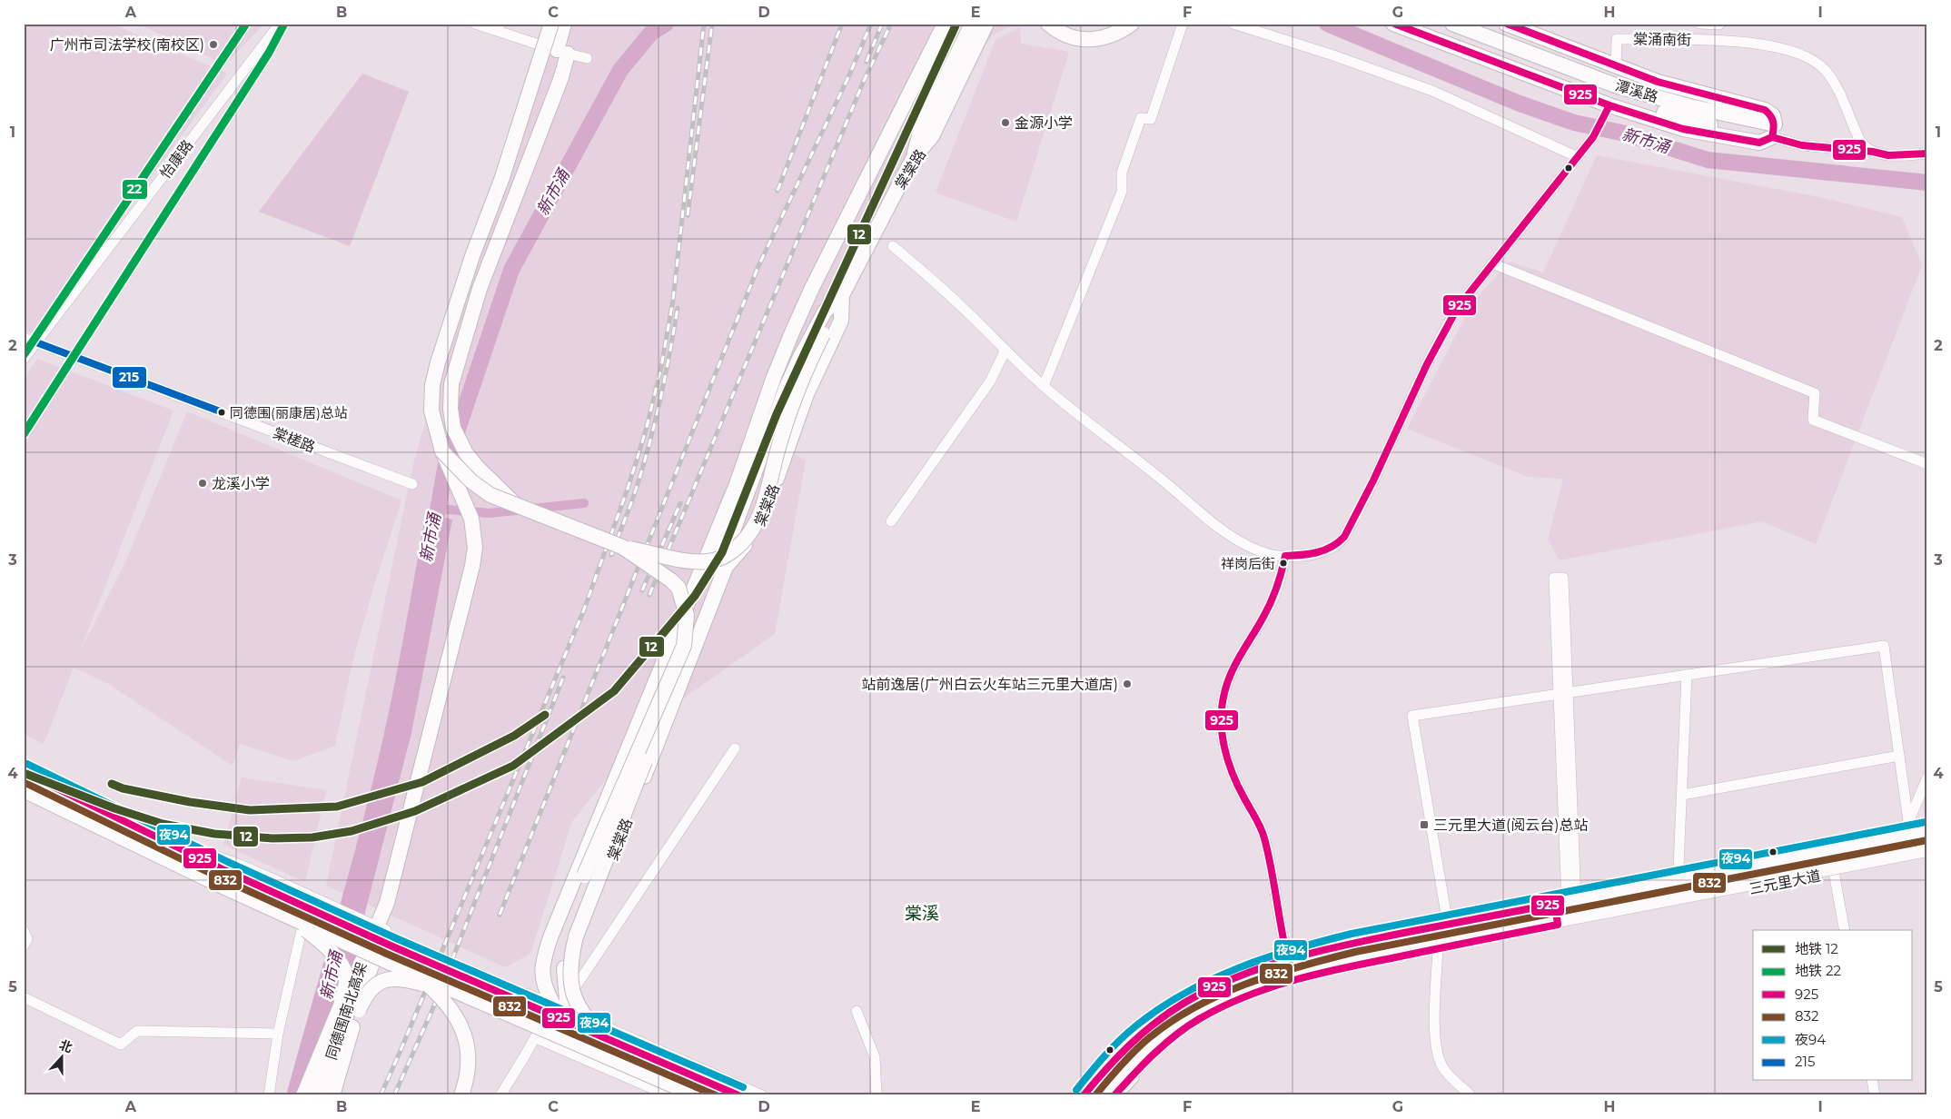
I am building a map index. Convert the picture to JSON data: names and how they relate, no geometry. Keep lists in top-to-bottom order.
{
  "streets": {
    "street": [
      "棠涌南街",
      "潭溪路",
      "怡康路",
      "棠棠路",
      "棠槎路",
      "三元里大道",
      "同德围南北高架"
    ]
  },
  "crossings": [
    ["怡康路", "棠槎路"]
  ],
  "districts": ["棠溪"],
  "water": ["新市涌"],
  "places": {
    "other": [
      "广州市司法学校(南校区)",
      "金源小学",
      "同德围(丽康居)总站",
      "龙溪小学",
      "祥岗后街",
      "站前逸居(广州白云火车站三元里大道店)"
    ],
    "transit": ["三元里大道(阅云台)总站"]
  },
  "lines": [
    "metro line 12",
    "metro line 22",
    "transit line 925",
    "transit line 215",
    "transit line 夜94",
    "transit line 832"
  ],
  "legend": [
    "地铁 12",
    "地铁 22",
    "925",
    "832",
    "夜94",
    "215"
  ],
  "north": "top",
  "grid": {
    "columns": [
      "A",
      "B",
      "C",
      "D",
      "E",
      "F",
      "G",
      "H",
      "I"
    ],
    "rows": [
      "1",
      "2",
      "3",
      "4",
      "5"
    ]
  }
}
